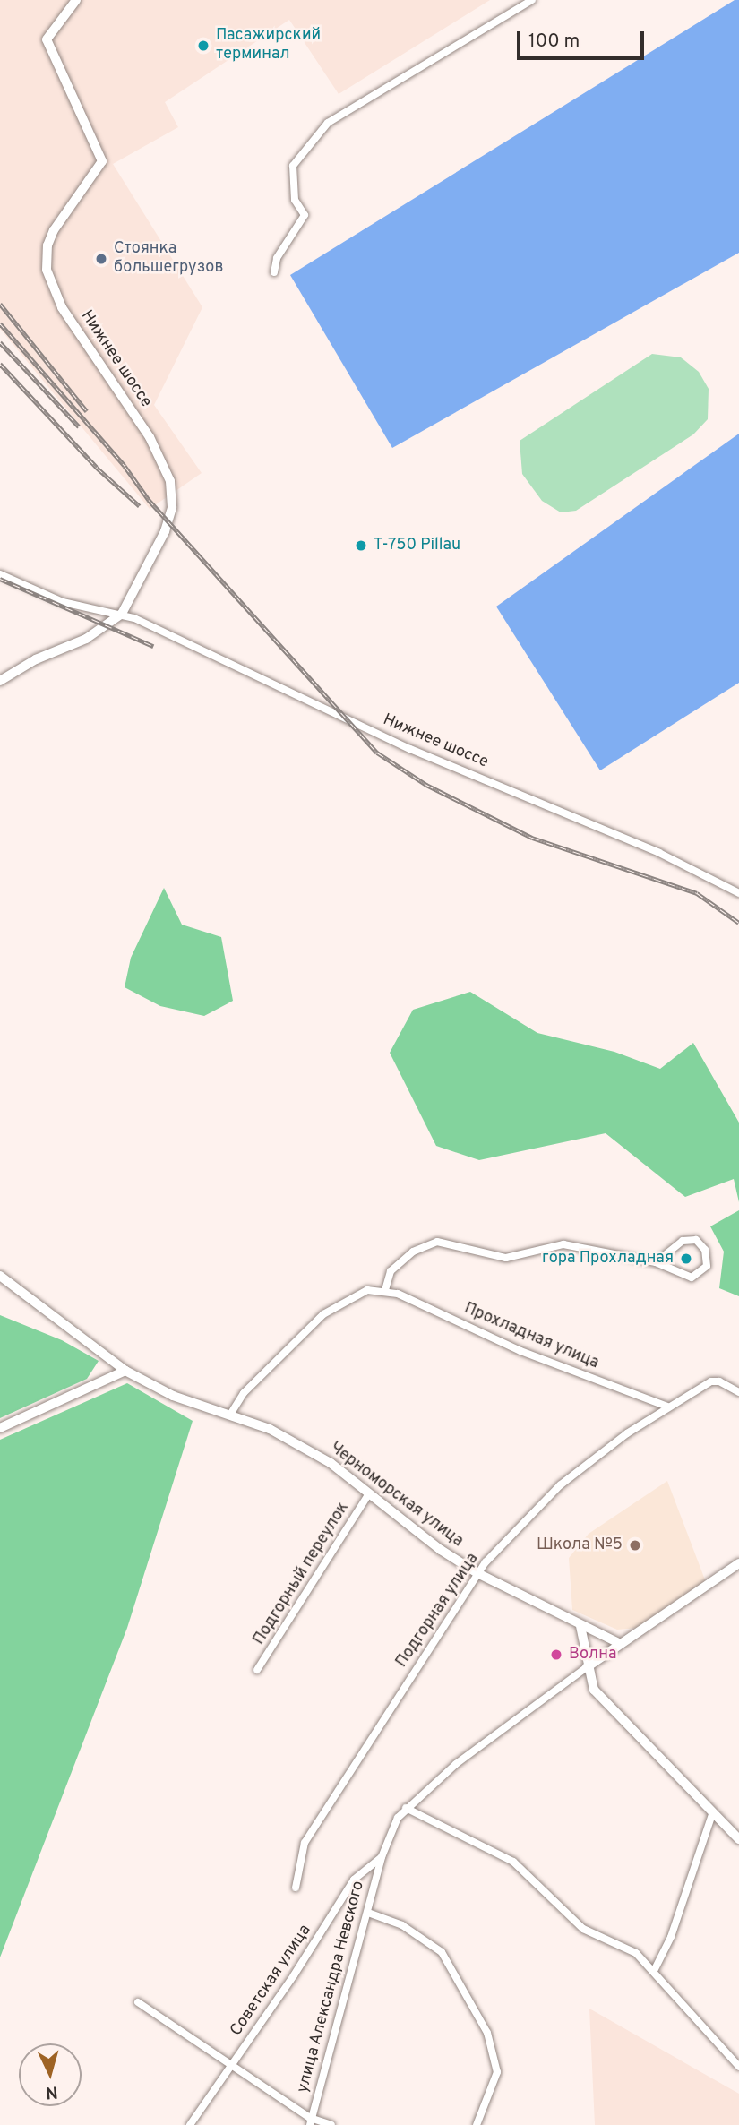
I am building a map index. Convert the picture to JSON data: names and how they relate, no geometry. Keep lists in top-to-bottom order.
{
  "streets": {
    "street": [
      "Нижнее шоссе",
      "Прохладная улица",
      "Черноморская улица",
      "Подгорный переулок",
      "Подгорная улица",
      "Советская улица",
      "улица Александра Невского"
    ]
  },
  "crossings": [
    ["Прохладная улица", "Подгорная улица"],
    ["Черноморская улица", "Подгорный переулок"],
    ["Черноморская улица", "Подгорная улица"],
    ["Советская улица", "улица Александра Невского"]
  ],
  "places": [
    "Пасажирский терминал",
    "Стоянка большегрузов",
    "T-750 Pillau",
    "гора Прохладная",
    "Школа №5",
    "Волна"
  ],
  "scale_bar": "100 m",
  "north": "bottom"
}
